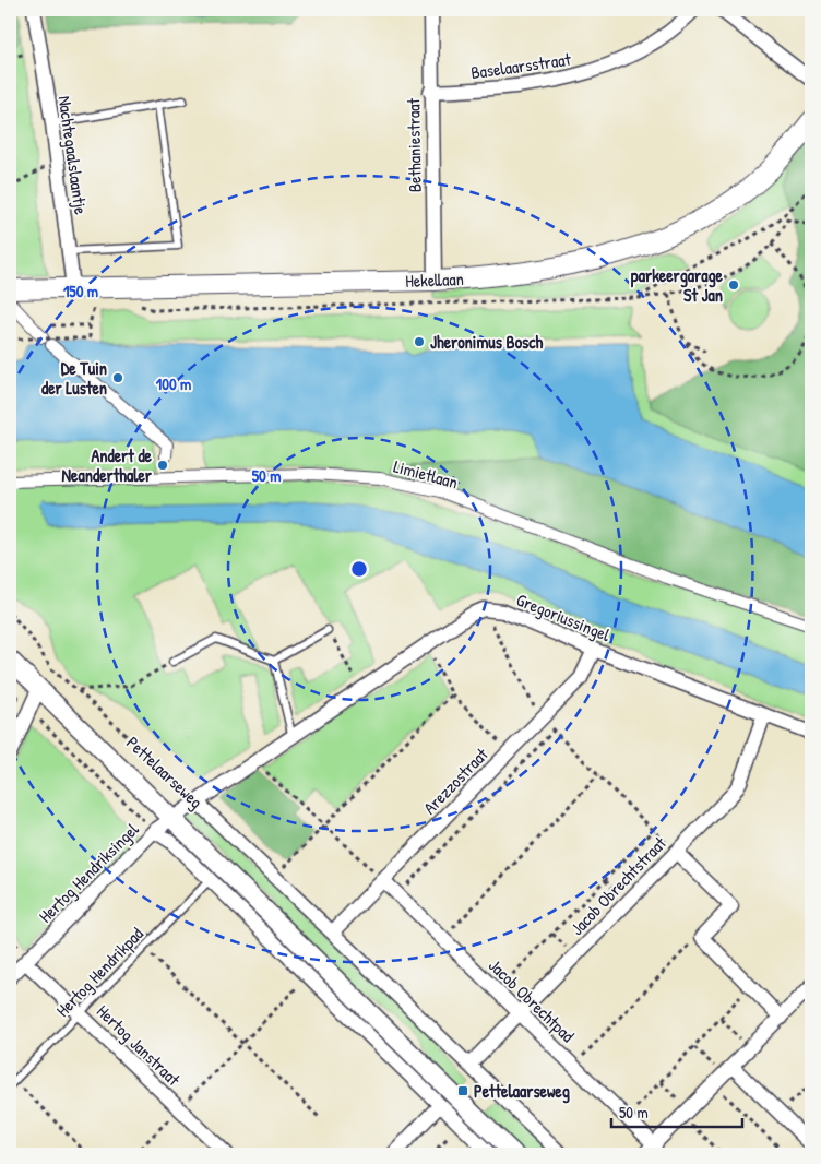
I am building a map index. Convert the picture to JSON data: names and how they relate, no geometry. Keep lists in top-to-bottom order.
{
  "streets": {
    "main road": ["Hekellaan"],
    "street": [
      "Baselaarsstraat",
      "Bethaniestraat",
      "Nachtegaalslaantje",
      "Limietlaan",
      "Gregoriussingel",
      "Pettelaarseweg",
      "Arezzostraat",
      "Hertog Hendriksingel",
      "Jacob Obrechtstraat",
      "Jacob Obrechtpad",
      "Hertog Janstraat"
    ],
    "lane": ["Hertog Hendrikpad"]
  },
  "crossings": [
    ["Baselaarsstraat", "Bethaniestraat"],
    ["Bethaniestraat", "Hekellaan"],
    ["Nachtegaalslaantje", "Hekellaan"],
    ["Gregoriussingel", "Arezzostraat"],
    ["Gregoriussingel", "Jacob Obrechtstraat"],
    ["Pettelaarseweg", "Arezzostraat"],
    ["Pettelaarseweg", "Hertog Hendriksingel"],
    ["Pettelaarseweg", "Jacob Obrechtstraat"],
    ["Arezzostraat", "Jacob Obrechtpad"],
    ["Hertog Hendriksingel", "Hertog Janstraat"],
    ["Jacob Obrechtstraat", "Jacob Obrechtpad"],
    ["Hertog Hendrikpad", "Hertog Janstraat"]
  ],
  "places": {
    "other": [
      "parkeergarage St Jan",
      "Jheronimus Bosch",
      "De Tuin der Lusten",
      "Andert de Neanderthaler"
    ],
    "transit": ["Pettelaarseweg"]
  },
  "scale_bar": "50 m",
  "rings": ["150 m", "100 m", "50 m"]
}
